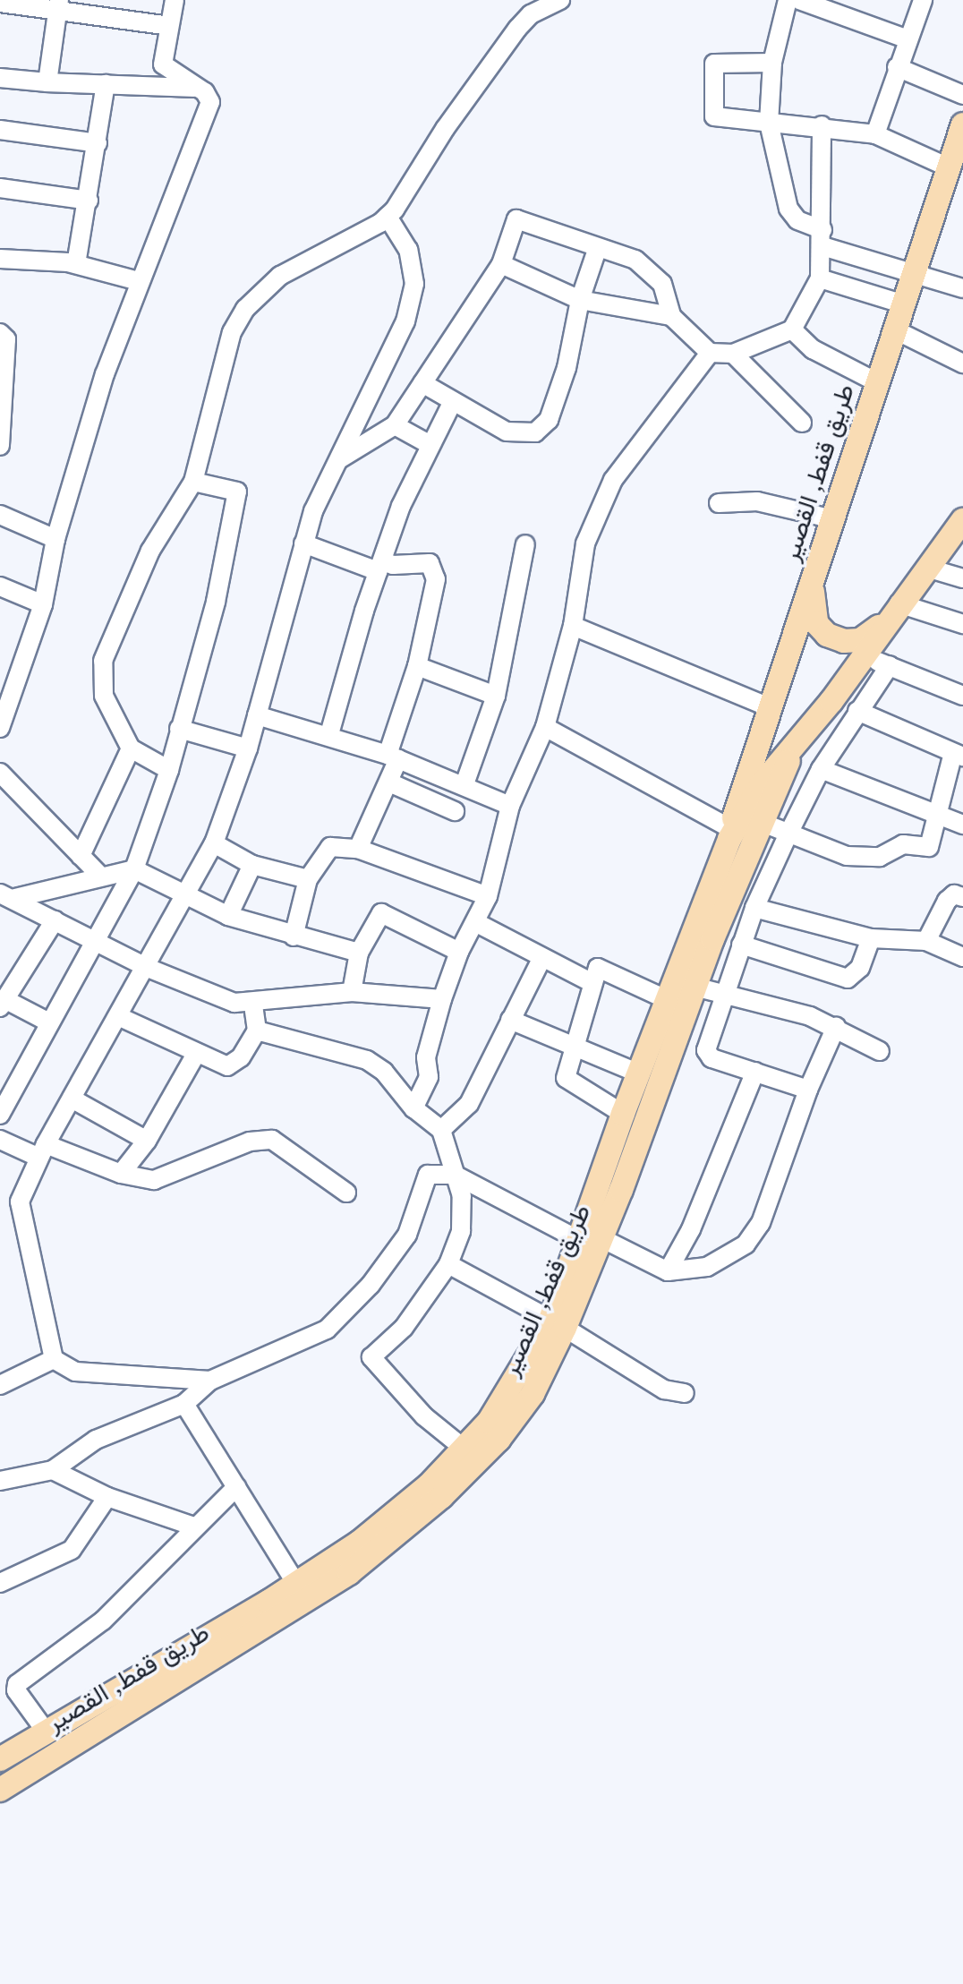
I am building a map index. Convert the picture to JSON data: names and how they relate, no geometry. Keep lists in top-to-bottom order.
{
  "streets": {
    "main road": ["طريق قفط, القصير"]
  }
}
